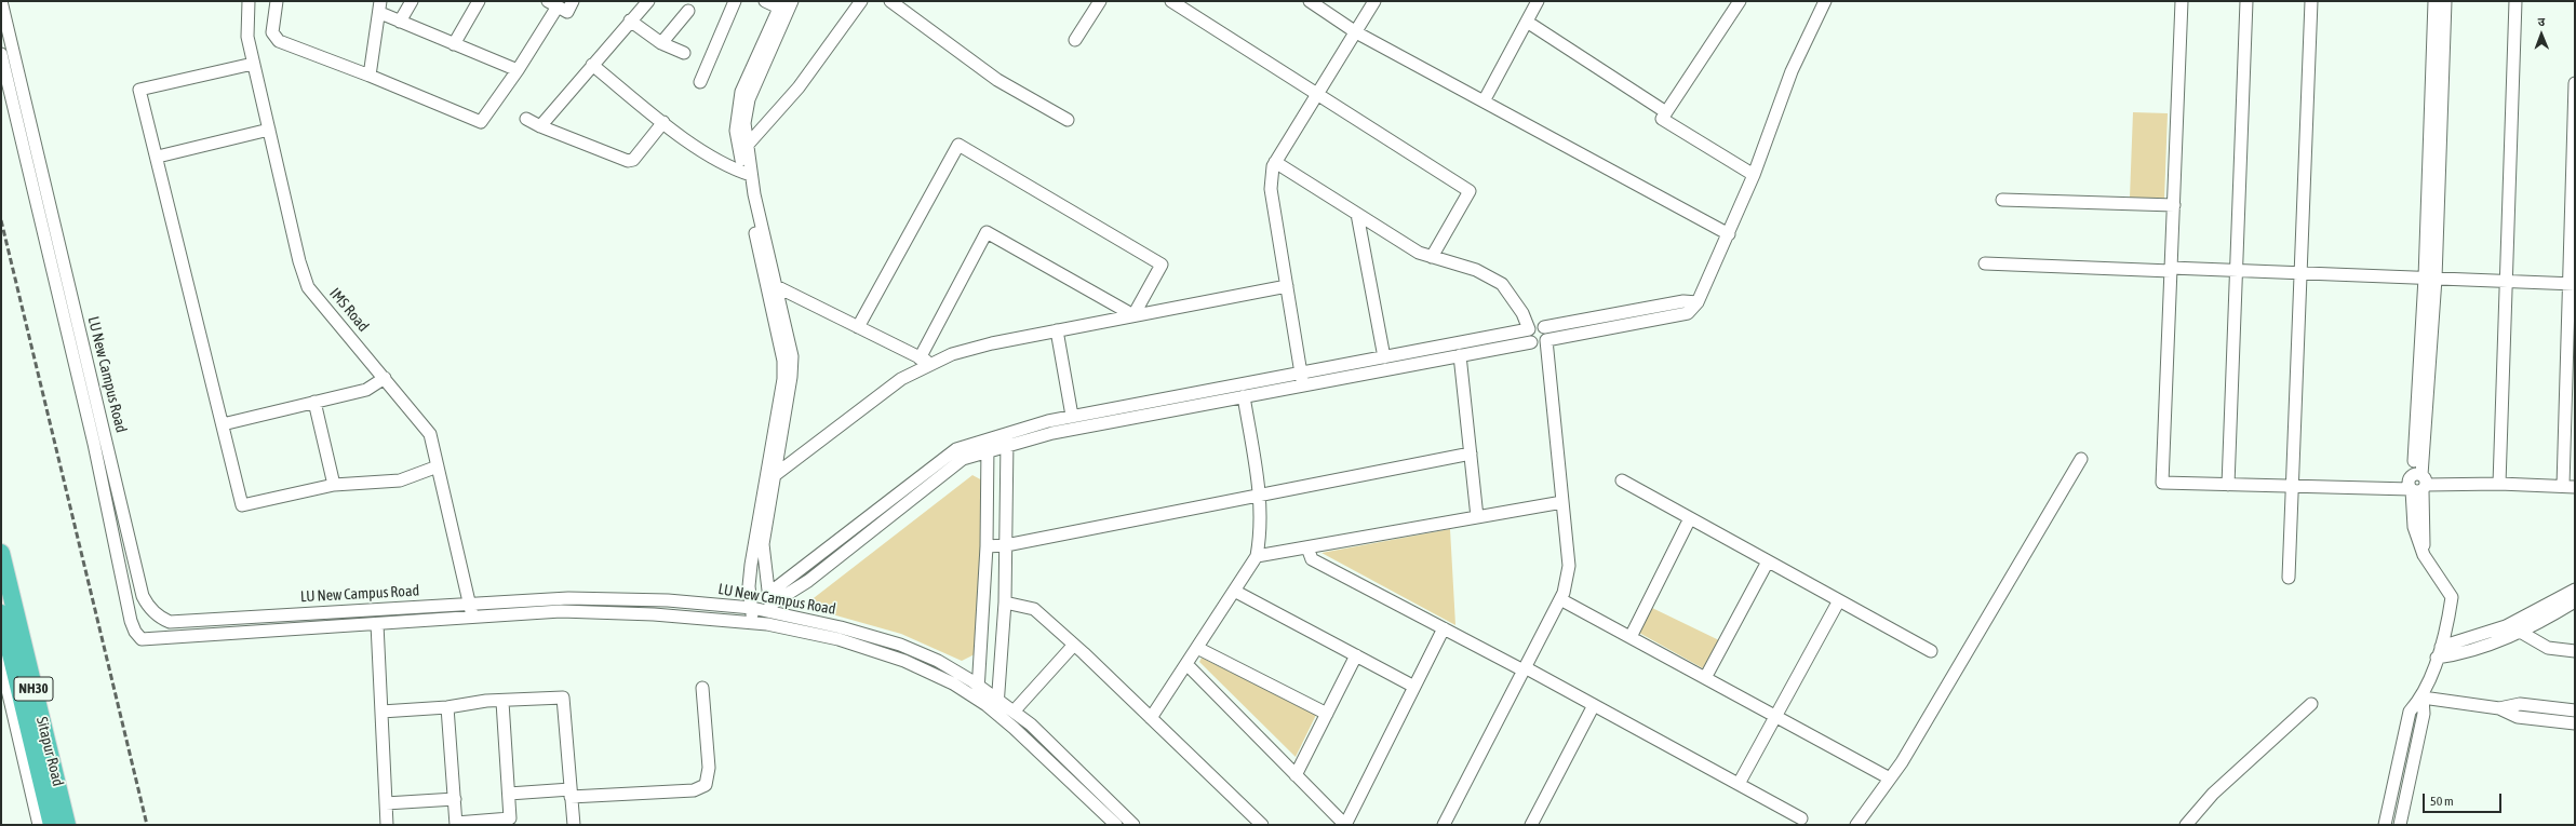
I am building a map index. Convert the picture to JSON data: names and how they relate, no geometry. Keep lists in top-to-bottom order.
{
  "streets": {
    "highway": ["NH30", "Sitapur Road"],
    "street": ["IMS Road", "LU New Campus Road"]
  },
  "crossings": [
    ["IMS Road", "LU New Campus Road"]
  ],
  "scale_bar": "50 m",
  "north": "top"
}
